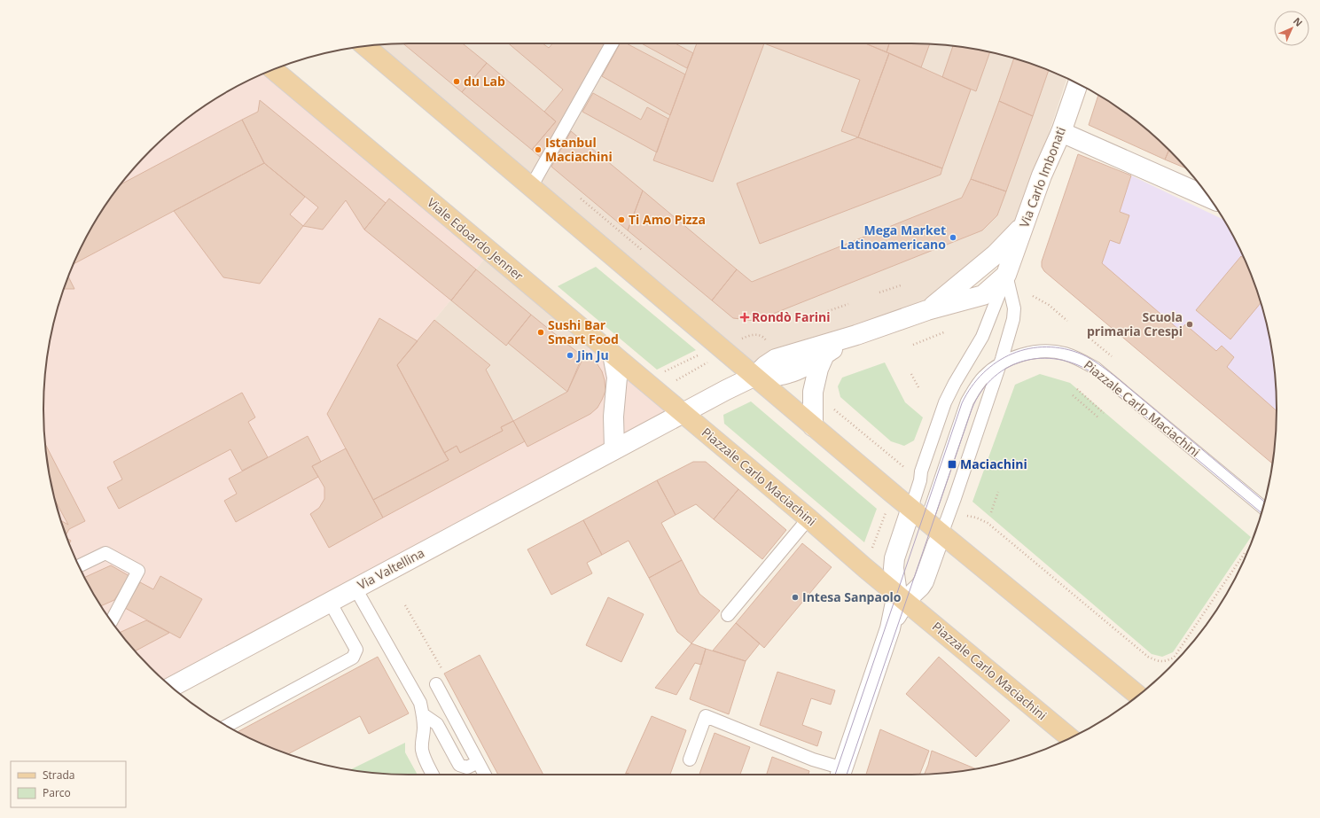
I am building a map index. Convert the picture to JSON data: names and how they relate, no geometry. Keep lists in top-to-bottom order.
{
  "streets": {
    "main road": [
      "Via Carlo Imbonati",
      "Viale Edoardo Jenner",
      "Piazzale Carlo Maciachini",
      "Via Valtellina"
    ]
  },
  "crossings": [
    ["Viale Edoardo Jenner", "Piazzale Carlo Maciachini"],
    ["Viale Edoardo Jenner", "Via Valtellina"],
    ["Piazzale Carlo Maciachini", "Via Valtellina"]
  ],
  "places": {
    "other": [
      "du Lab",
      "Istanbul Maciachini",
      "Ti Amo Pizza",
      "Mega Market Latinoamericano",
      "Scuola primaria Crespi",
      "Sushi Bar Smart Food",
      "Jin Ju",
      "Intesa Sanpaolo"
    ],
    "health": ["Rondò Farini"],
    "transit": ["Maciachini"]
  },
  "legend": ["Strada", "Parco"],
  "north": "top right"
}
